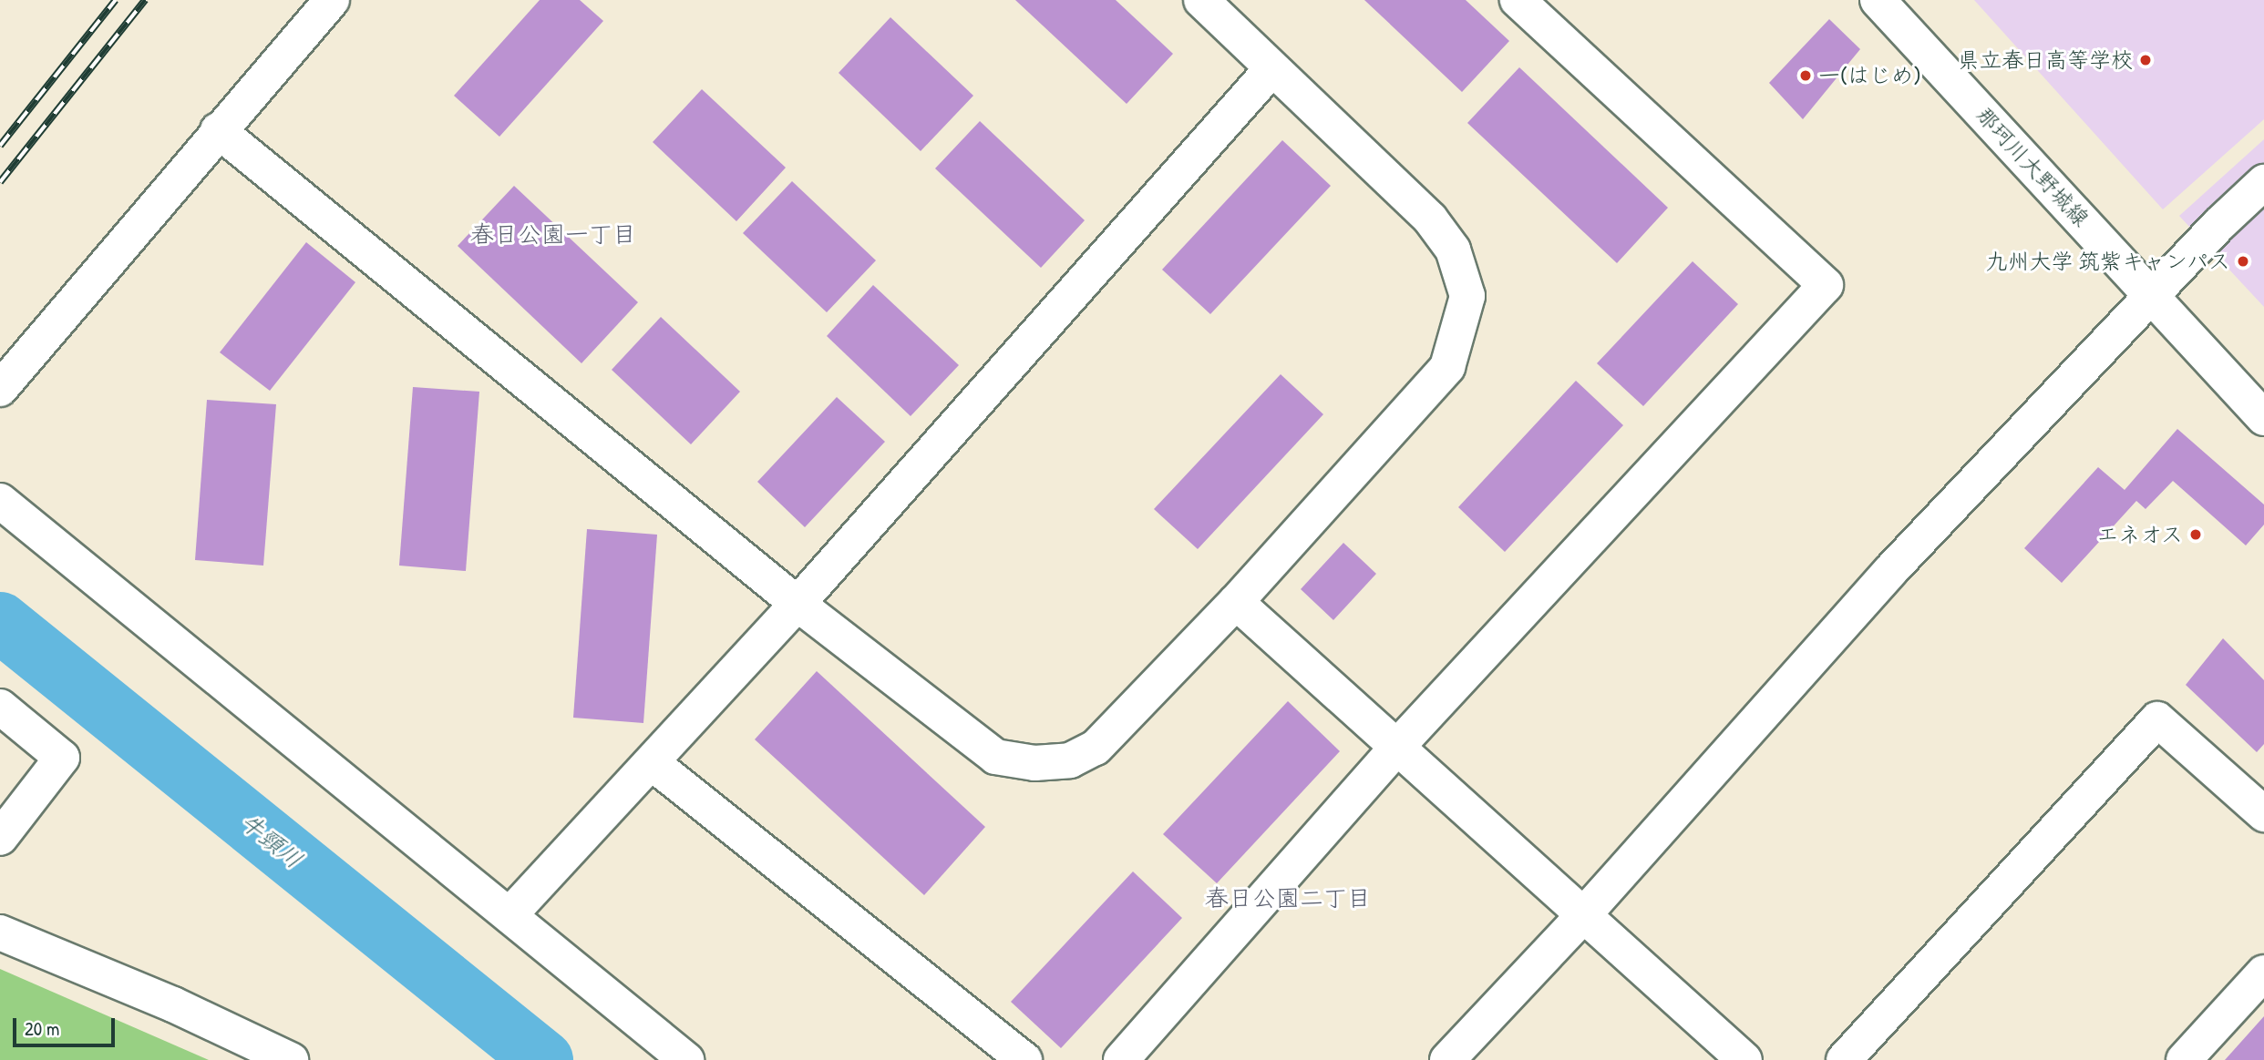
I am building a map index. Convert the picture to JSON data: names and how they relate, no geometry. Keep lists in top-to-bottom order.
{
  "streets": {
    "street": ["那珂川大野城線"]
  },
  "districts": ["春日公園一丁目", "春日公園二丁目"],
  "water": ["牛頸川"],
  "places": [
    "県立春日高等学校",
    "一(はじめ)",
    "九州大学 筑紫キャンパス",
    "エネオス"
  ],
  "scale_bar": "20 m"
}
